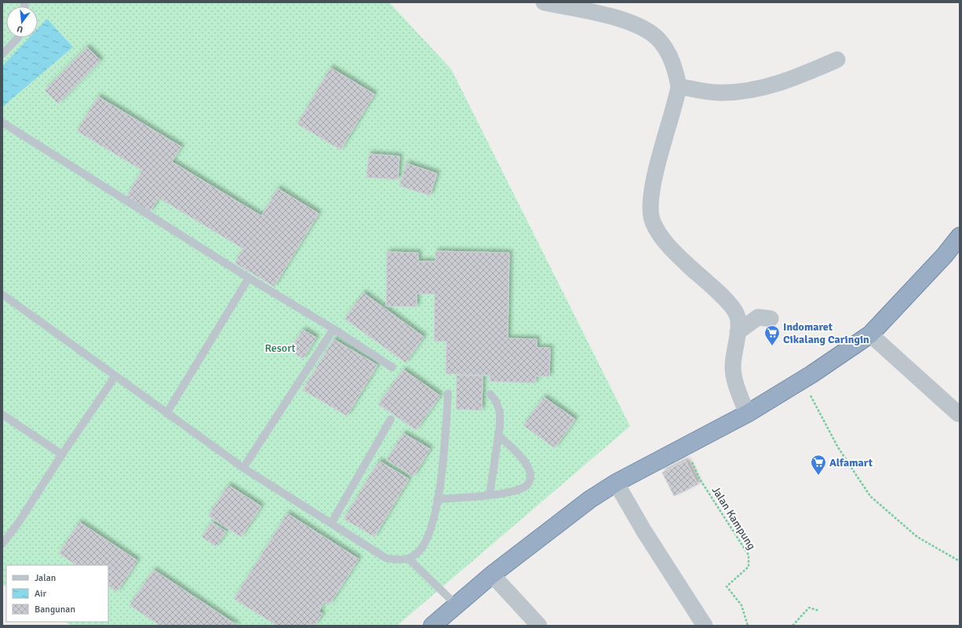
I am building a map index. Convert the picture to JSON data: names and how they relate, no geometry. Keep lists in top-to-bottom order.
{
  "streets": {
    "path": ["Jalan Kampung"]
  },
  "parks": ["Resort"],
  "places": {
    "supermarket": ["Indomaret Cikalang Caringin", "Alfamart"]
  },
  "legend": ["Jalan", "Air", "Bangunan"],
  "north": "bottom"
}
